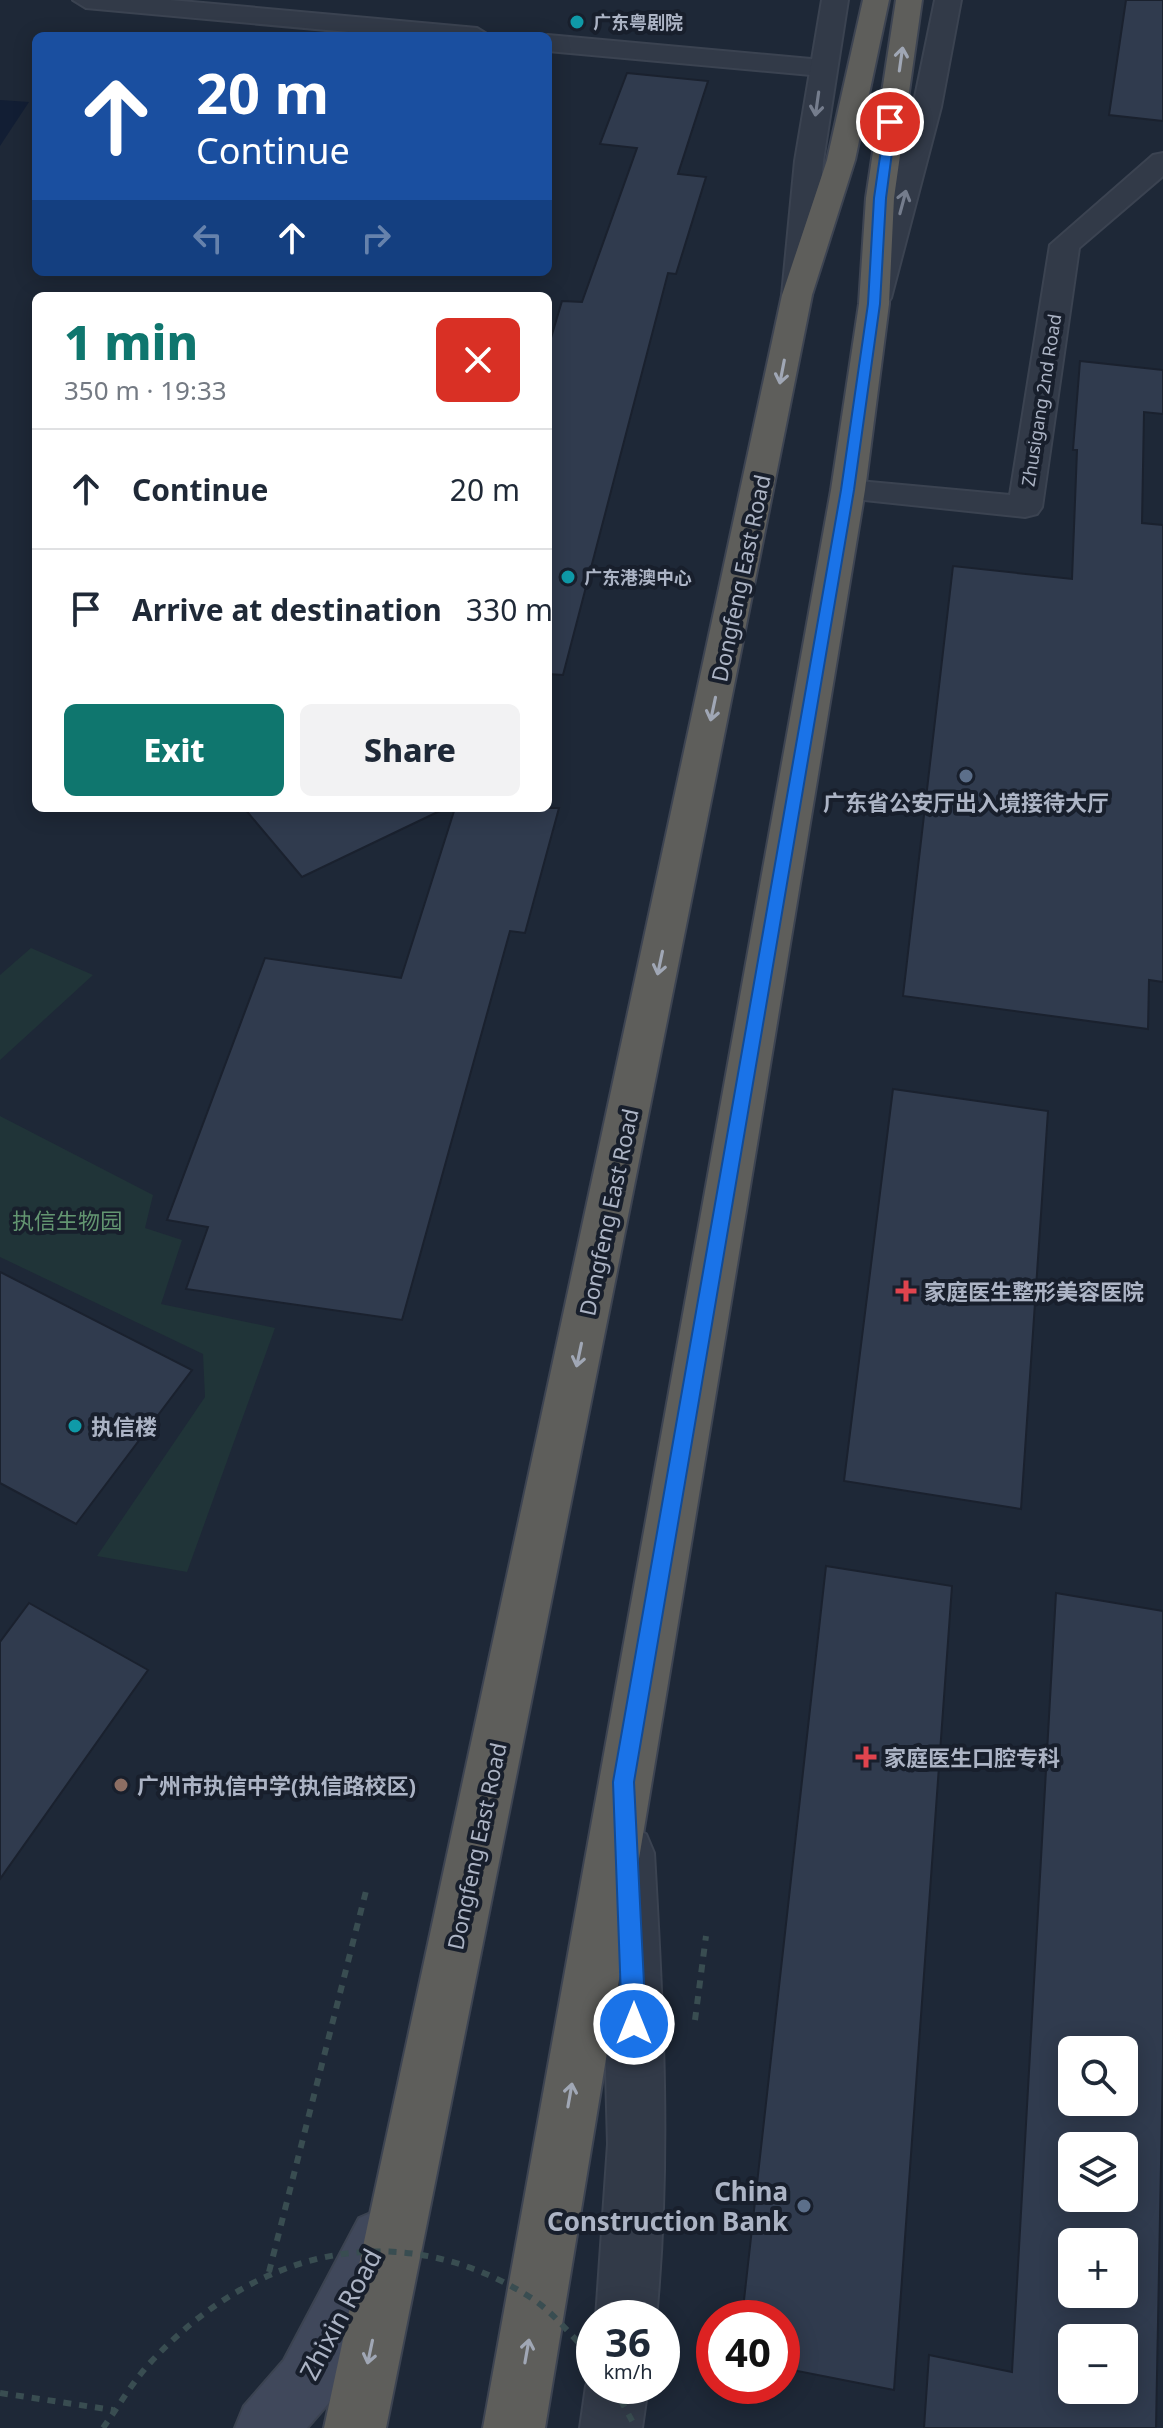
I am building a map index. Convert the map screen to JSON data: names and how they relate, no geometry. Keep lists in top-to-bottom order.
{
  "streets": {
    "highway": ["Dongfeng East Road"],
    "main road": ["Zhixin Road"],
    "street": ["Zhusigang 2nd Road"]
  },
  "crossings": [
    ["Dongfeng East Road", "Zhixin Road"]
  ],
  "parks": ["执信生物园"],
  "places": {
    "other": [
      "广东粤剧院",
      "广东港澳中心",
      "广东省公安厅出入境接待大厅",
      "执信楼",
      "广州市执信中学(执信路校区)",
      "China Construction Bank"
    ],
    "health": ["家庭医生整形美容医院", "家庭医生口腔专科"]
  },
  "page": {
    "turn": ["20 m", "Continue"],
    "heading": ["1 min", "350 m · 19:33"],
    "list": [
      {
        "name": "Continue",
        "value": "20 m"
      },
      {
        "name": "Arrive at destination",
        "value": "330 m"
      }
    ],
    "buttons": ["Exit", "Share"],
    "map_buttons": ["+", "−"],
    "speed": "36 km/h",
    "limit": "40"
  }
}
